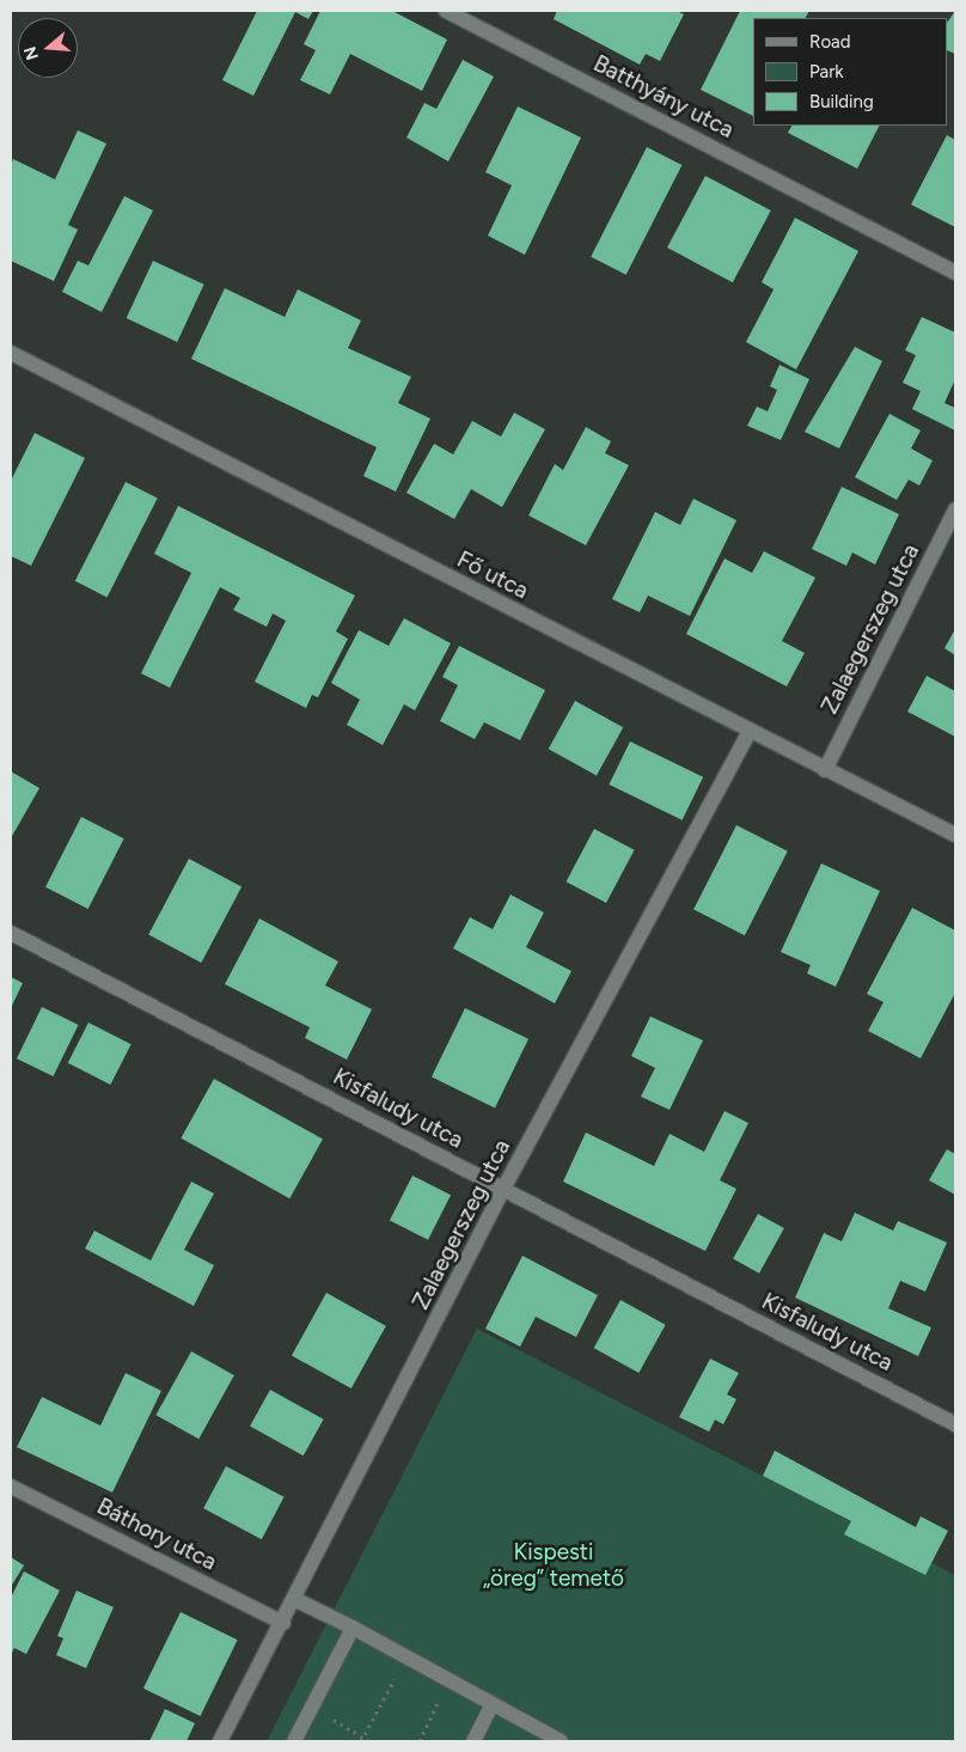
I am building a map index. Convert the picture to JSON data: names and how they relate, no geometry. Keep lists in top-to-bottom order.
{
  "streets": {
    "street": [
      "Batthyány utca",
      "Fő utca",
      "Zalaegerszeg utca",
      "Kisfaludy utca",
      "Báthory utca"
    ]
  },
  "crossings": [
    ["Fő utca", "Zalaegerszeg utca"],
    ["Zalaegerszeg utca", "Kisfaludy utca"],
    ["Zalaegerszeg utca", "Báthory utca"]
  ],
  "parks": ["Kispesti „öreg” temető"],
  "legend": ["Road", "Park", "Building"],
  "north": "left"
}
